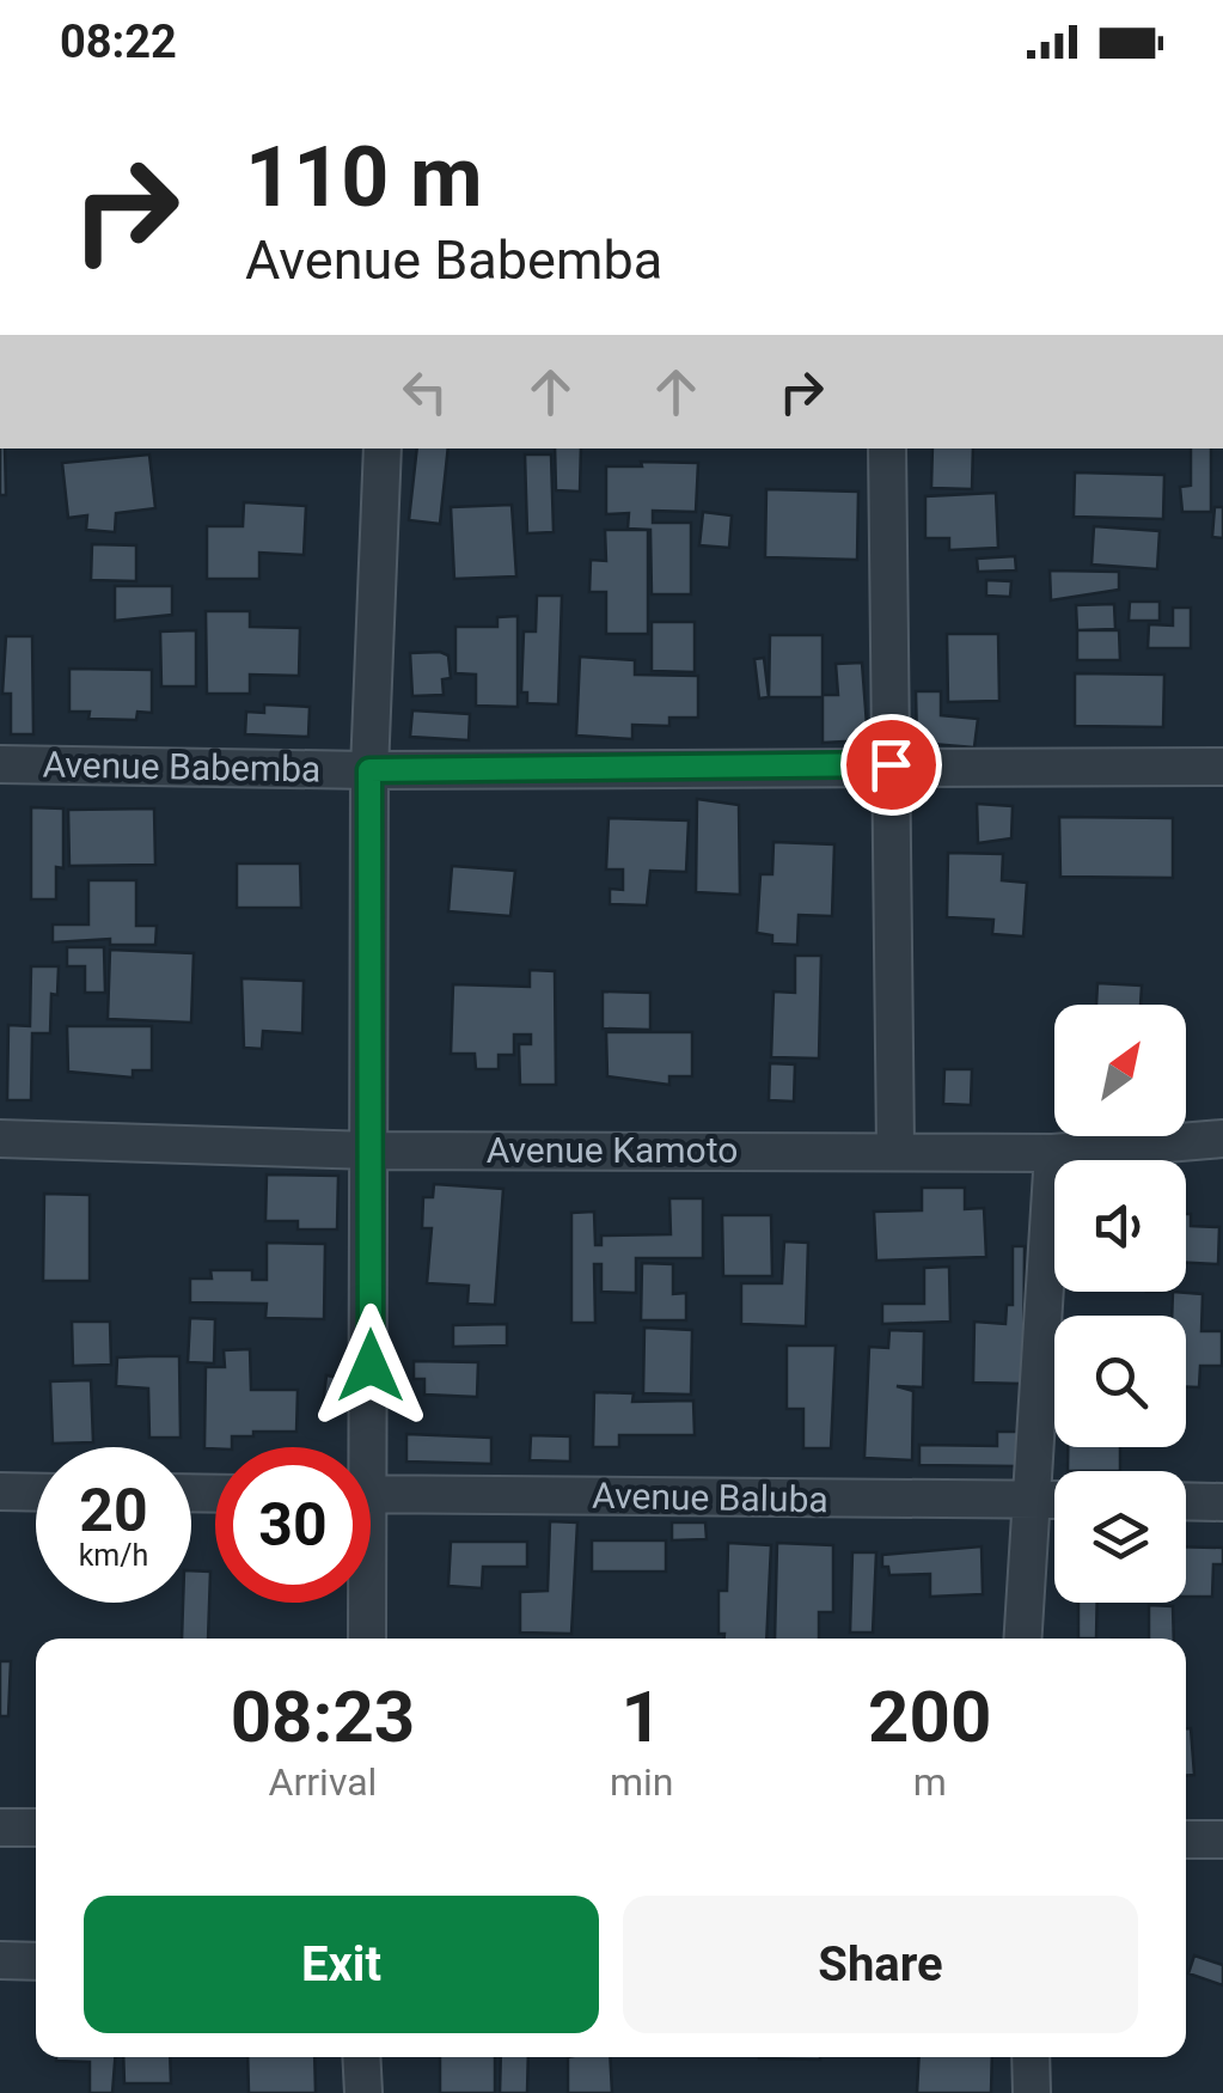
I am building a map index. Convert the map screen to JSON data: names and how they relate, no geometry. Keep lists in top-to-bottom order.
{
  "streets": {
    "street": ["Avenue Babemba", "Avenue Kamoto", "Avenue Baluba"]
  },
  "north": "top right",
  "page": {
    "status": "08:22",
    "turn": ["110 m", "Avenue Babemba"],
    "speed": "20 km/h",
    "limit": "30",
    "eta": [
      "08:23",
      "Arrival",
      "1",
      "min",
      "200",
      "m"
    ],
    "buttons": ["Exit", "Share"]
  }
}
